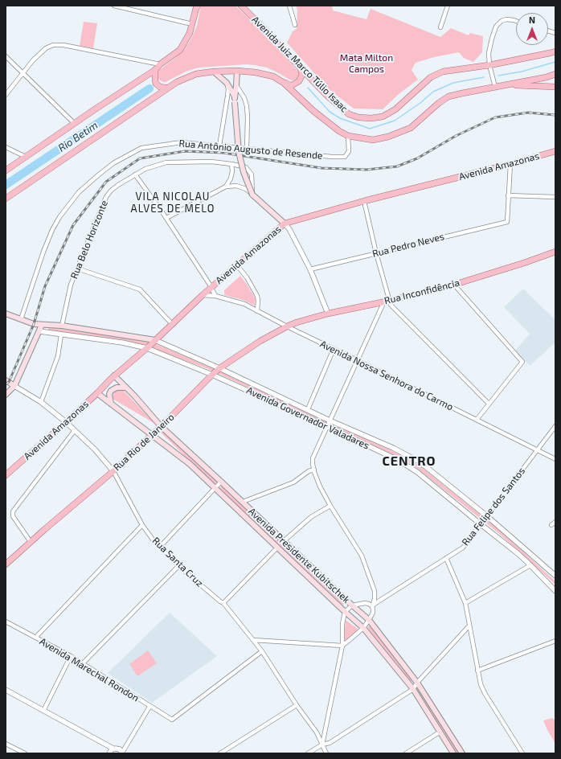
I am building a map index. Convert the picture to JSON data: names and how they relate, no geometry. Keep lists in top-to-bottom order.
{
  "streets": {
    "main road": [
      "Avenida Juiz Marco Túlio Isaac",
      "Avenida Amazonas",
      "Rua Inconfidência",
      "Avenida Governador Valadares",
      "Rua Rio de Janeiro",
      "Avenida Presidente Kubitschek"
    ],
    "street": [
      "Rua Antônio Augusto de Resende",
      "Rua Belo Horizonte",
      "Rua Pedro Neves",
      "Avenida Nossa Senhora do Carmo",
      "Rua Felipe dos Santos",
      "Rua Santa Cruz",
      "Avenida Marechal Rondon"
    ]
  },
  "crossings": [
    ["Rua Antônio Augusto de Resende", "Avenida Governador Valadares"],
    ["Avenida Amazonas", "Avenida Nossa Senhora do Carmo"],
    ["Avenida Amazonas", "Avenida Governador Valadares"],
    ["Avenida Amazonas", "Avenida Presidente Kubitschek"],
    ["Avenida Amazonas", "Rua Santa Cruz"],
    ["Rua Belo Horizonte", "Avenida Governador Valadares"],
    ["Rua Inconfidência", "Avenida Nossa Senhora do Carmo"],
    ["Rua Inconfidência", "Rua Rio de Janeiro"],
    ["Avenida Nossa Senhora do Carmo", "Rua Rio de Janeiro"],
    ["Avenida Nossa Senhora do Carmo", "Rua Felipe dos Santos"],
    ["Avenida Governador Valadares", "Rua Rio de Janeiro"],
    ["Avenida Governador Valadares", "Rua Felipe dos Santos"],
    ["Rua Rio de Janeiro", "Avenida Presidente Kubitschek"],
    ["Rua Rio de Janeiro", "Rua Santa Cruz"],
    ["Rua Santa Cruz", "Avenida Marechal Rondon"]
  ],
  "districts": ["VILA NICOLAU ALVES DE MELO", "CENTRO"],
  "water": ["Rio Betim"],
  "parks": ["Mata Milton Campos"],
  "north": "top"
}
